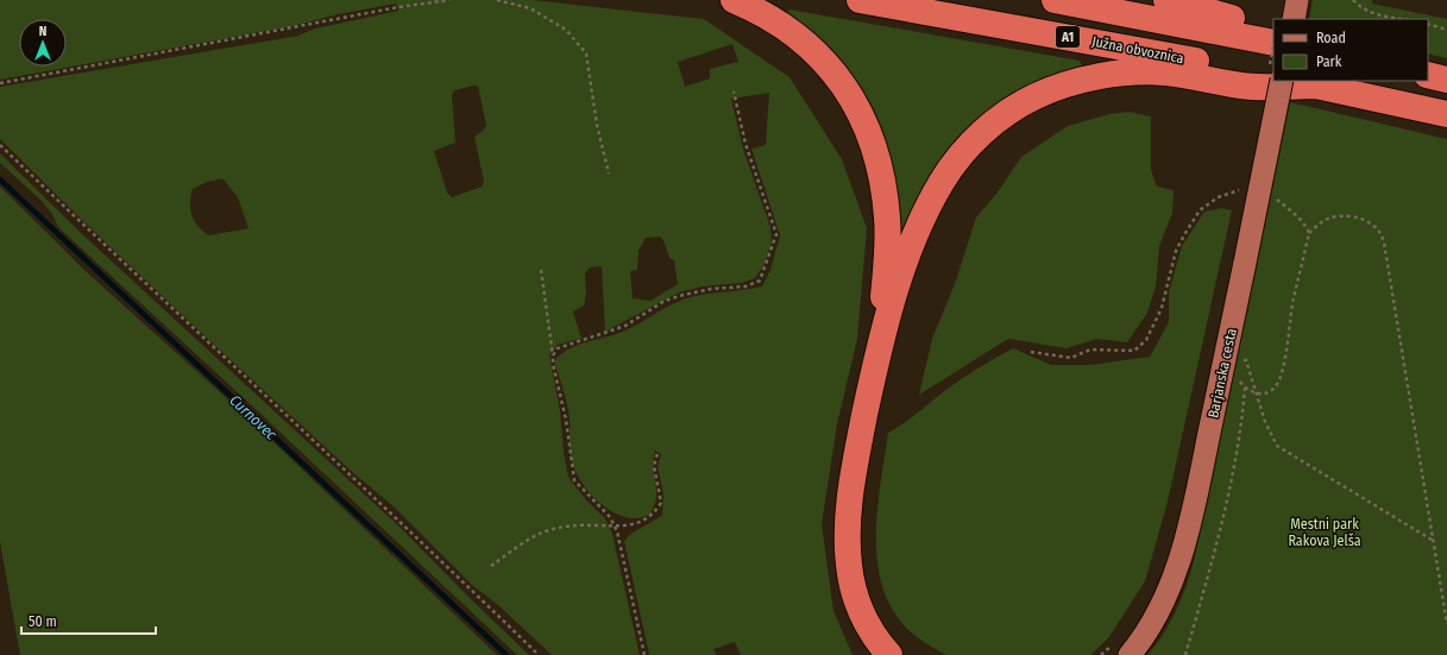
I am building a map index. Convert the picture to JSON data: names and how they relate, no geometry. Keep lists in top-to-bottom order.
{
  "streets": {
    "highway": ["A1", "Južna obvoznica"],
    "main road": ["Barjanska cesta"]
  },
  "water": ["Curnovec"],
  "parks": ["Mestni park Rakova Jelša"],
  "legend": ["Road", "Park"],
  "scale_bar": "50 m",
  "north": "top"
}
